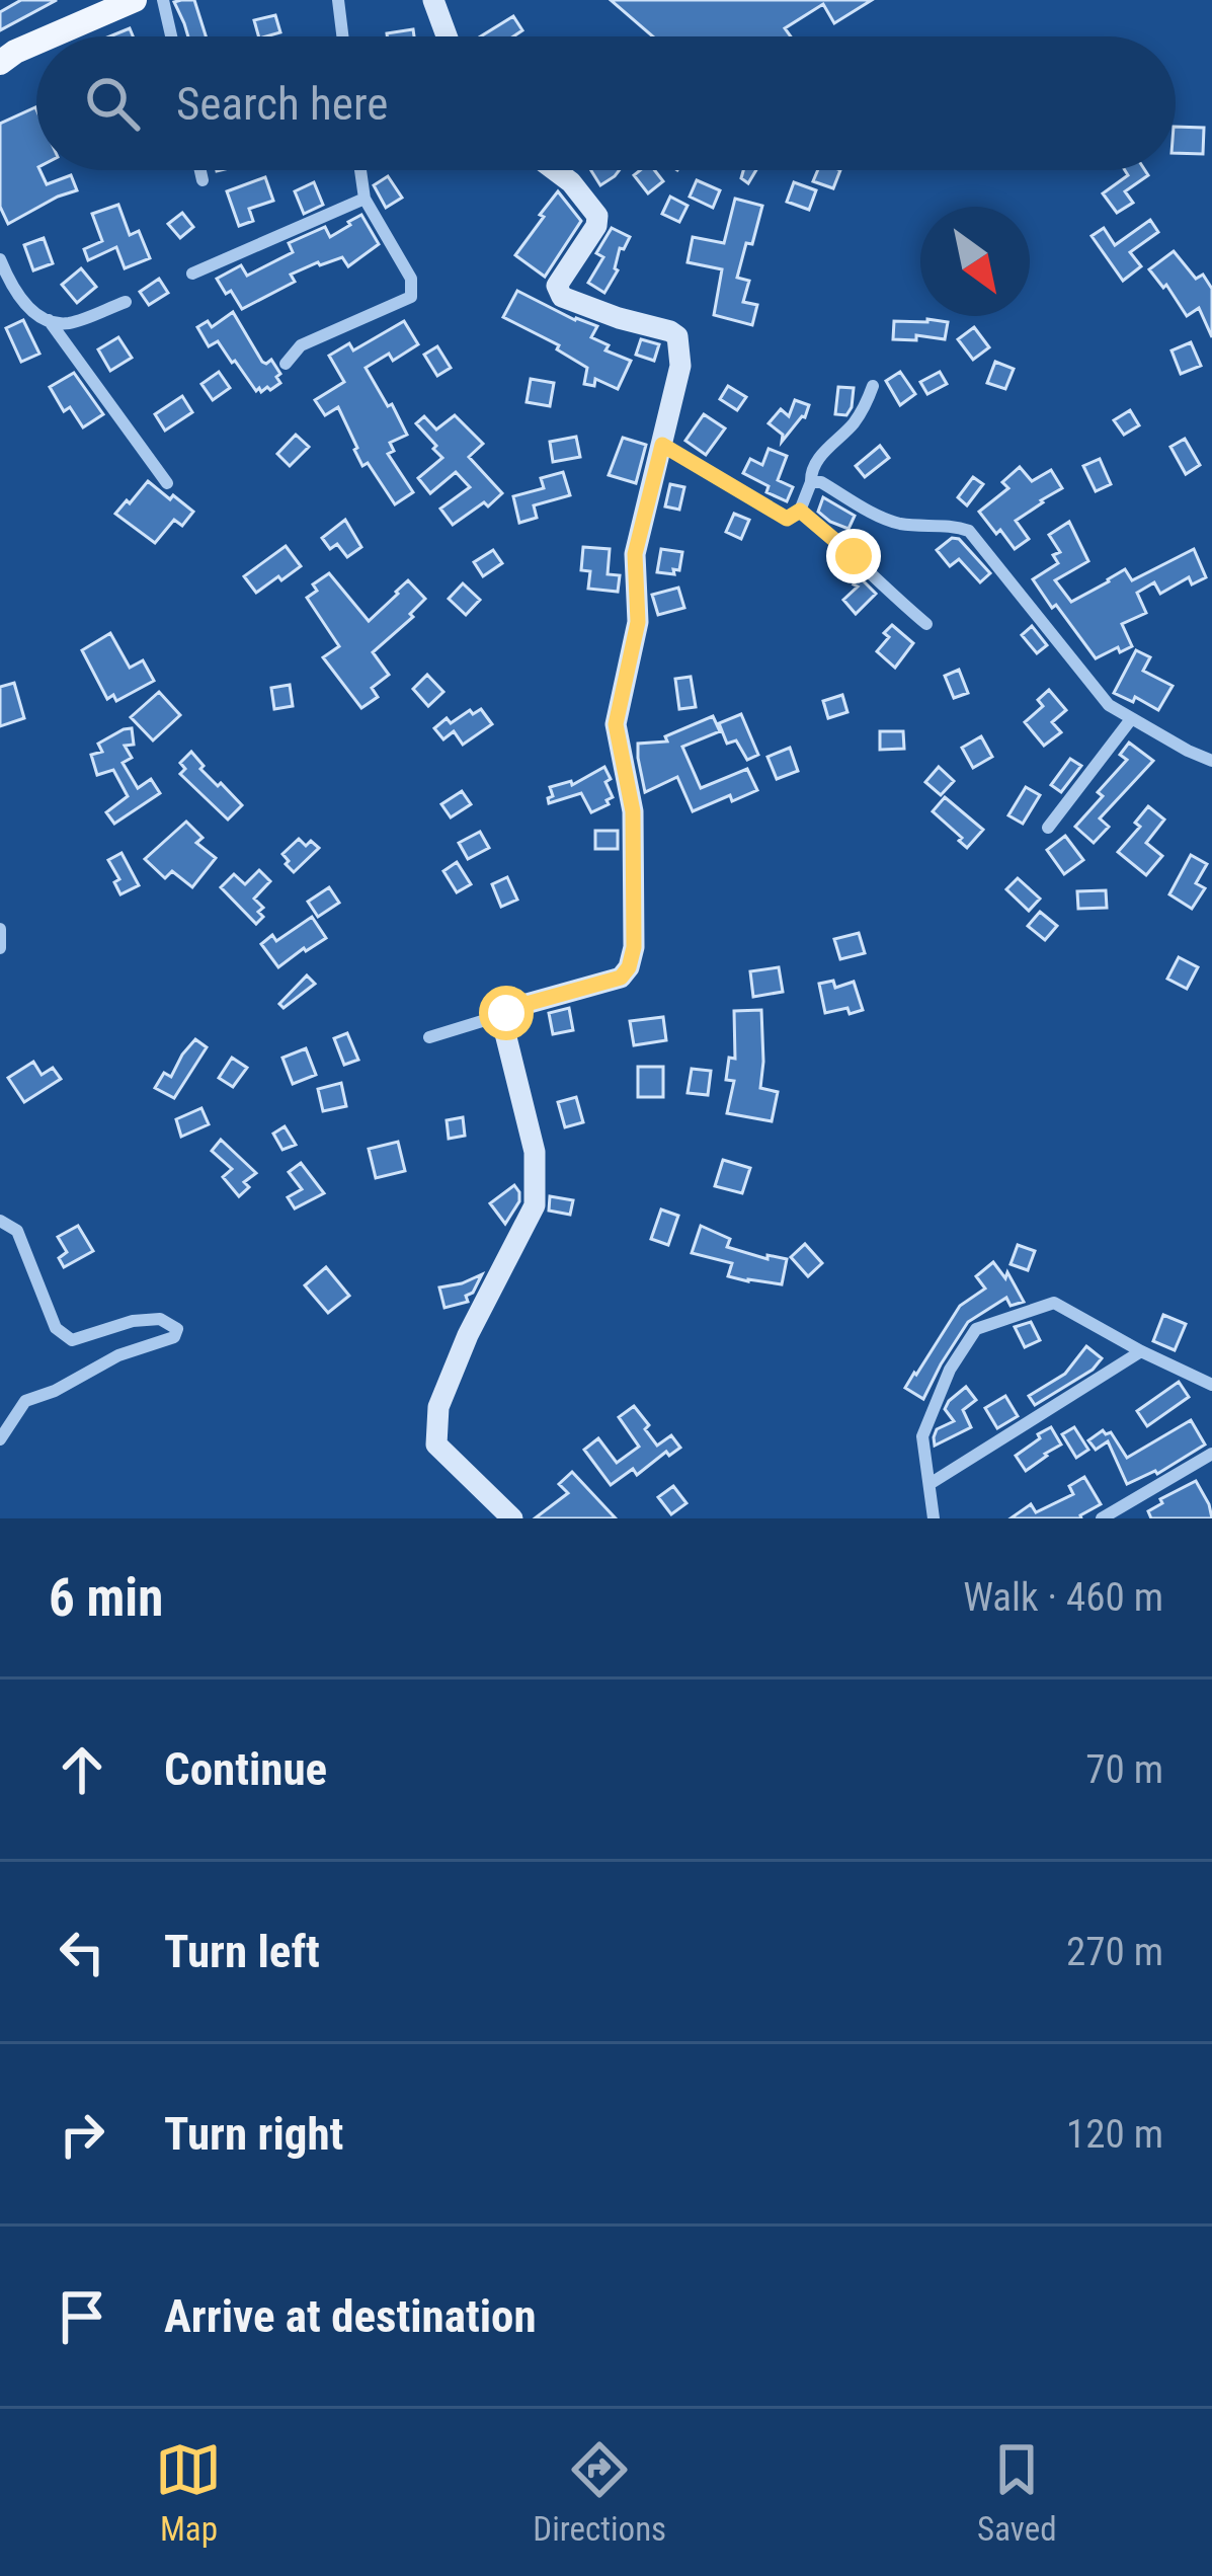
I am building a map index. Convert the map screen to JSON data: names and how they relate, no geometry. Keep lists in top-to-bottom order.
{
  "north": "bottom right",
  "page": {
    "search": "Search here",
    "heading": ["6 min", "Walk · 460 m"],
    "list": [
      ["Continue", "70 m"],
      ["Turn left", "270 m"],
      ["Turn right", "120 m"],
      "Arrive at destination"
    ],
    "nav": ["Map", "Directions", "Saved"]
  }
}
